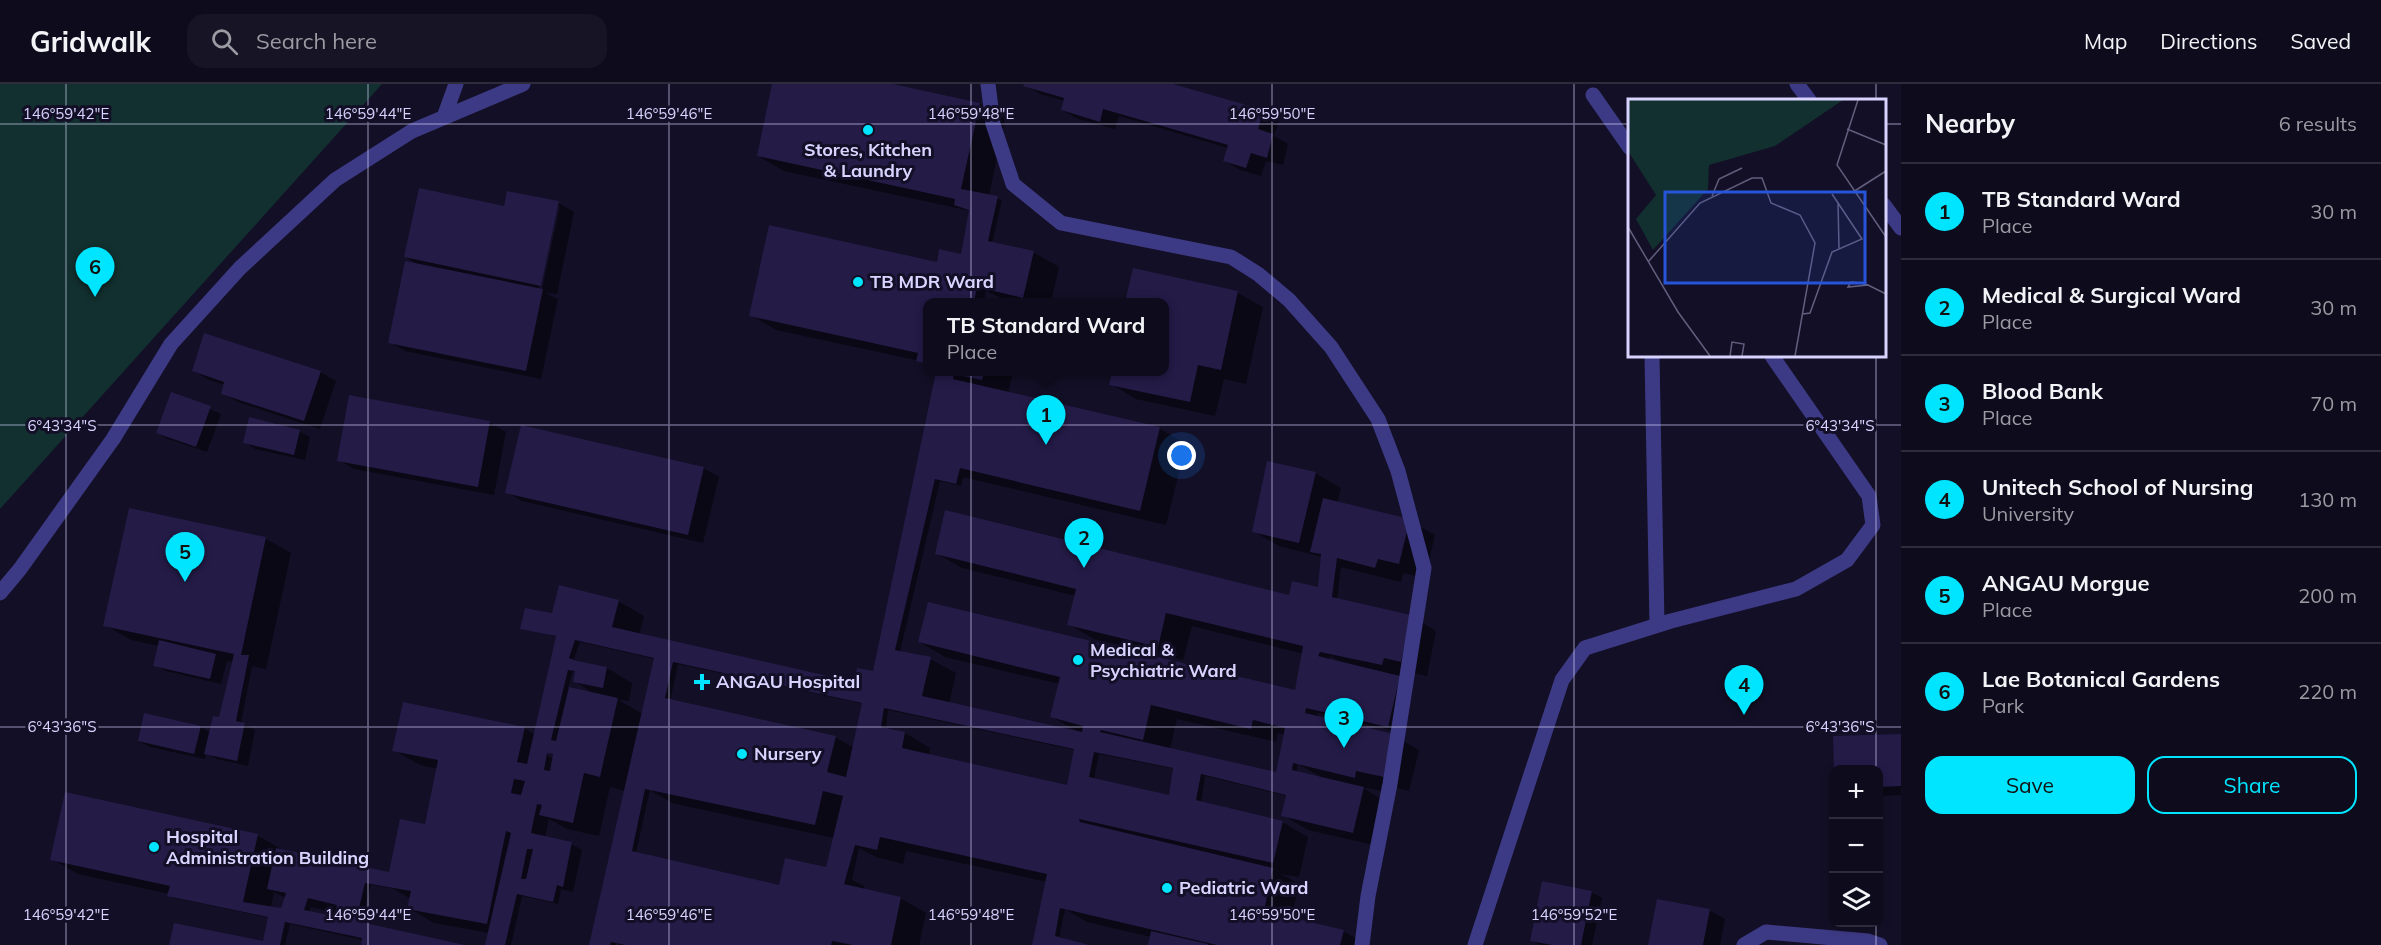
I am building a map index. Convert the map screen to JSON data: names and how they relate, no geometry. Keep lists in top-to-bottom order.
{
  "places": {
    "other": [
      "Stores, Kitchen & Laundry",
      "TB MDR Ward",
      "Medical & Psychiatric Ward",
      "Nursery",
      "Hospital Administration Building",
      "Pediatric Ward"
    ],
    "health": ["ANGAU Hospital"]
  },
  "page": {
    "header": "Gridwalk",
    "search": "Search here",
    "nav": ["Map", "Directions", "Saved"],
    "heading": ["Nearby", "6 results"],
    "list": [
      {
        "mark": "1",
        "name": "TB Standard Ward",
        "note": "Place",
        "value": "30 m"
      },
      {
        "mark": "2",
        "name": "Medical & Surgical Ward",
        "note": "Place",
        "value": "30 m"
      },
      {
        "mark": "3",
        "name": "Blood Bank",
        "note": "Place",
        "value": "70 m"
      },
      {
        "mark": "4",
        "name": "Unitech School of Nursing",
        "note": "University",
        "value": "130 m"
      },
      {
        "mark": "5",
        "name": "ANGAU Morgue",
        "note": "Place",
        "value": "200 m"
      },
      {
        "mark": "6",
        "name": "Lae Botanical Gardens",
        "note": "Park",
        "value": "220 m"
      }
    ],
    "pins": [
      "6",
      "1",
      "2",
      "5",
      "4",
      "3"
    ],
    "popup": ["TB Standard Ward", "Place"],
    "buttons": ["Save", "Share"],
    "map_buttons": ["+", "−"]
  },
  "coordinates": [
    "146°59'42\"E",
    "146°59'44\"E",
    "146°59'46\"E",
    "146°59'48\"E",
    "146°59'50\"E",
    "6°43'34\"S",
    "6°43'36\"S",
    "146°59'52\"E"
  ]
}
